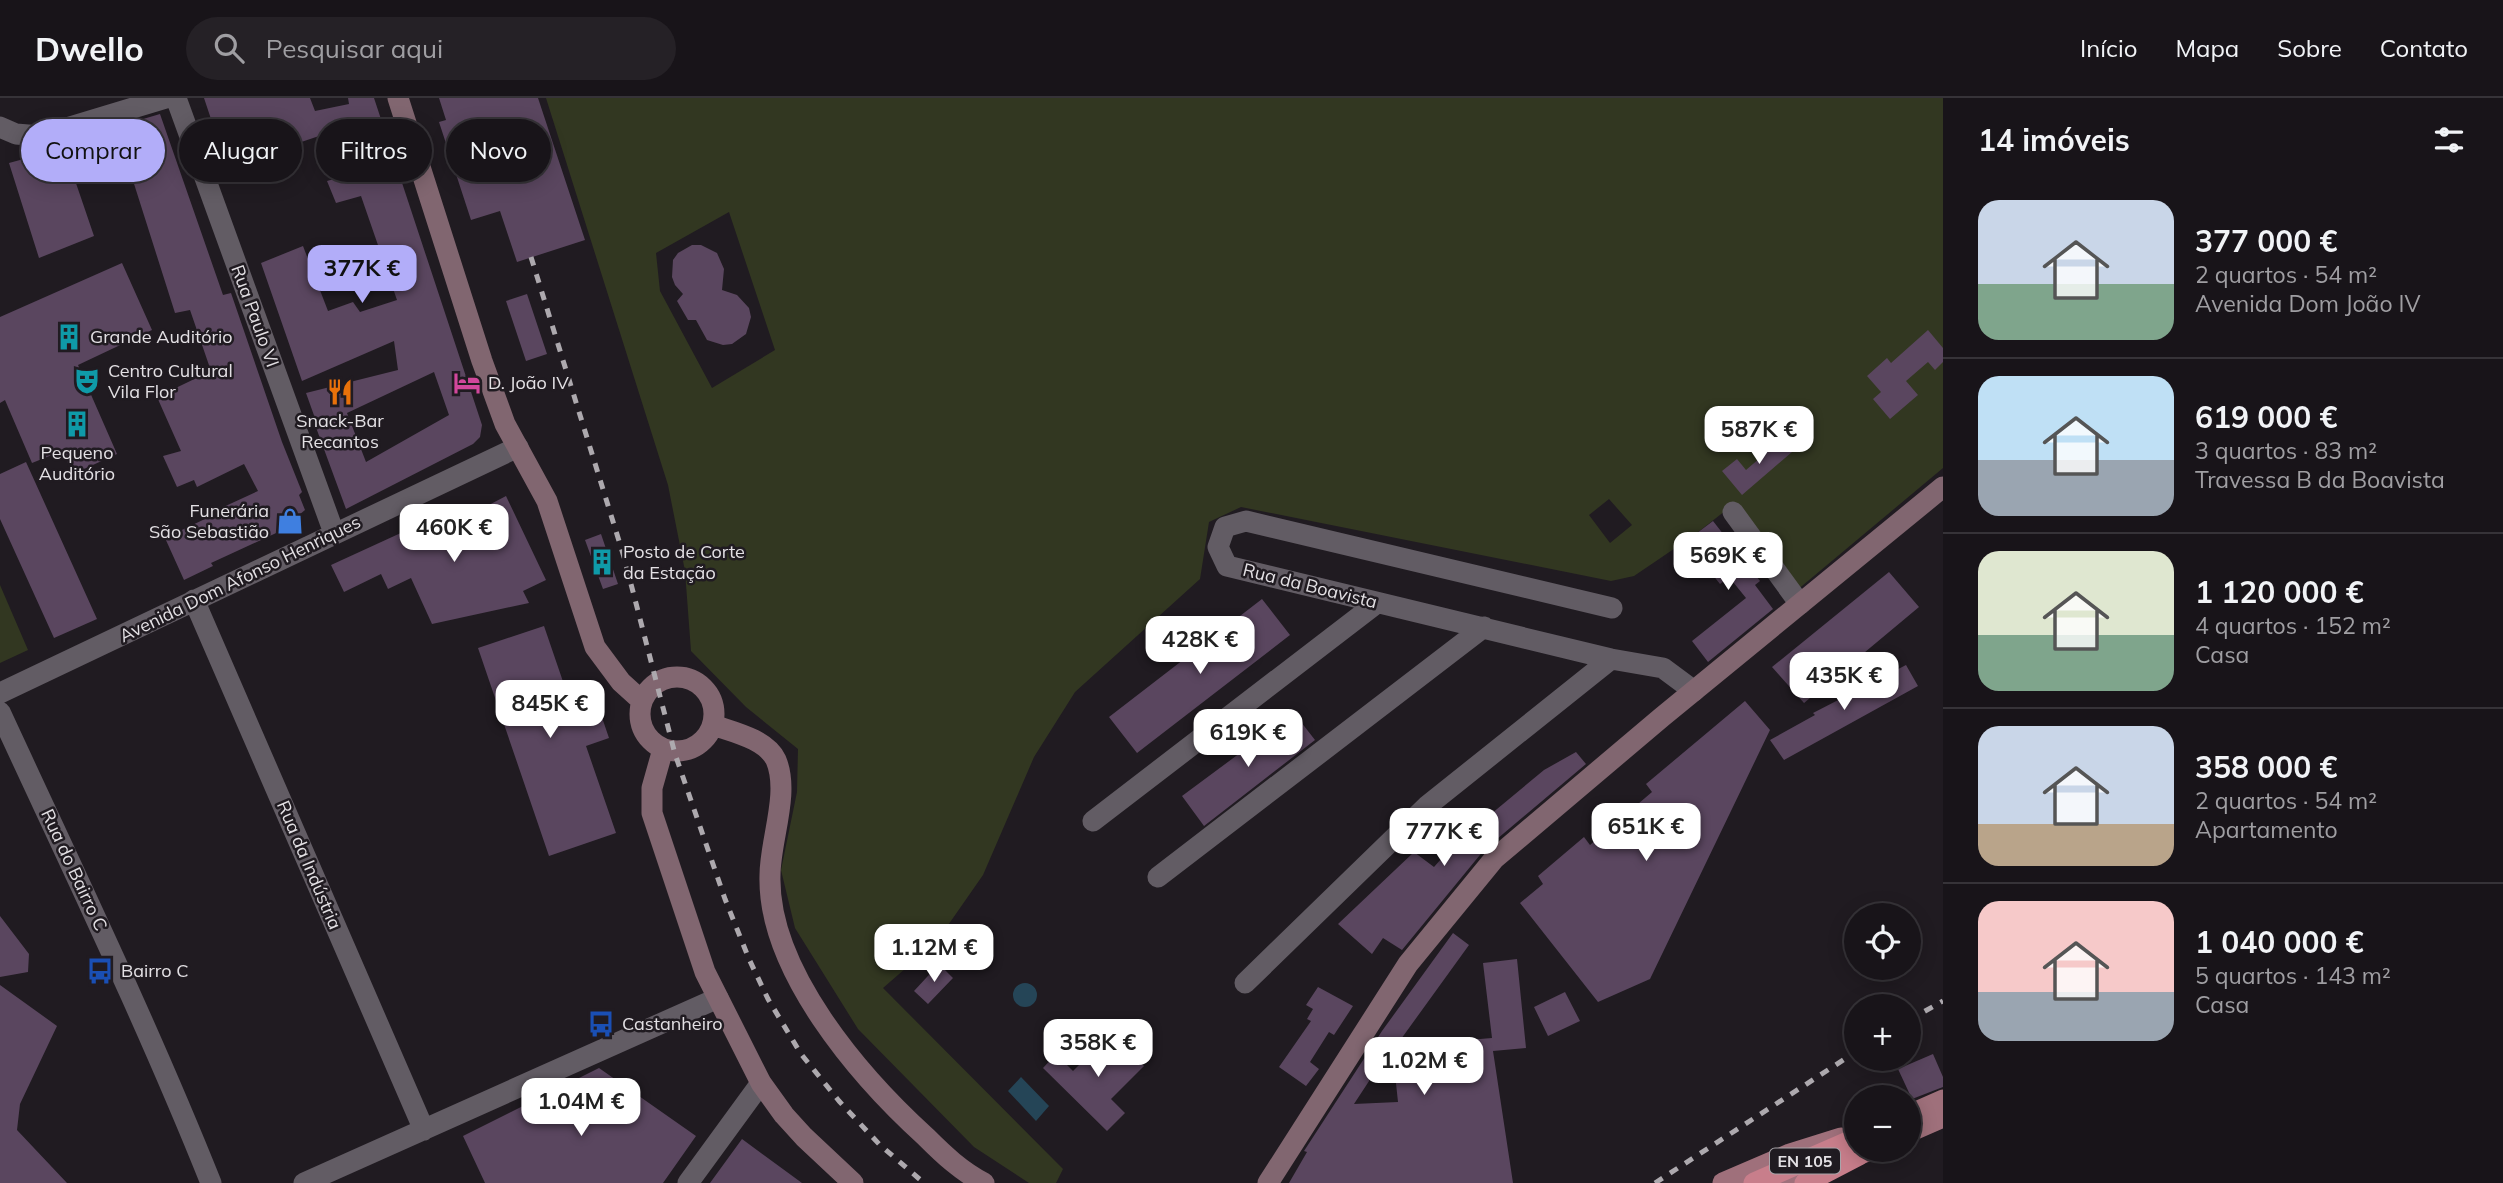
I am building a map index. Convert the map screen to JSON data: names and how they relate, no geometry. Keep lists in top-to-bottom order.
{
  "streets": {
    "highway": ["EN 105"],
    "street": [
      "Rua Paulo VI",
      "Avenida Dom Afonso Henriques",
      "Rua da Boavista",
      "Rua da Indústria",
      "Rua do Bairro C"
    ]
  },
  "crossings": [
    ["Rua Paulo VI", "Avenida Dom Afonso Henriques"],
    ["Avenida Dom Afonso Henriques", "Rua da Indústria"]
  ],
  "places": {
    "building": ["Grande Auditório", "Pequeno Auditório", "Posto de Corte da Estação"],
    "theatre": ["Centro Cultural Vila Flor"],
    "hotel": ["D. João IV"],
    "restaurant": ["Snack-Bar Recantos"],
    "shop": ["Funerária São Sebastião"],
    "bus stop": ["Bairro C", "Castanheiro"]
  },
  "page": {
    "header": "Dwello",
    "search": "Pesquisar aqui",
    "nav": [
      "Início",
      "Mapa",
      "Sobre",
      "Contato"
    ],
    "heading": "14 imóveis",
    "chip": [
      "Comprar",
      "Alugar",
      "Filtros",
      "Novo"
    ],
    "list": [
      {
        "name": "377 000 €",
        "note": "2 quartos · 54 m² · Avenida Dom João IV"
      },
      {
        "name": "619 000 €",
        "note": "3 quartos · 83 m² · Travessa B da Boavista"
      },
      {
        "name": "1 120 000 €",
        "note": "4 quartos · 152 m² · Casa"
      },
      {
        "name": "358 000 €",
        "note": "2 quartos · 54 m² · Apartamento"
      },
      {
        "name": "1 040 000 €",
        "note": "5 quartos · 143 m² · Casa"
      }
    ],
    "price": [
      "377K €",
      "587K €",
      "460K €",
      "569K €",
      "428K €",
      "435K €",
      "845K €",
      "619K €",
      "651K €",
      "777K €",
      "1.12M €",
      "358K €",
      "1.02M €",
      "1.04M €"
    ],
    "map_buttons": ["+", "−"]
  }
}
